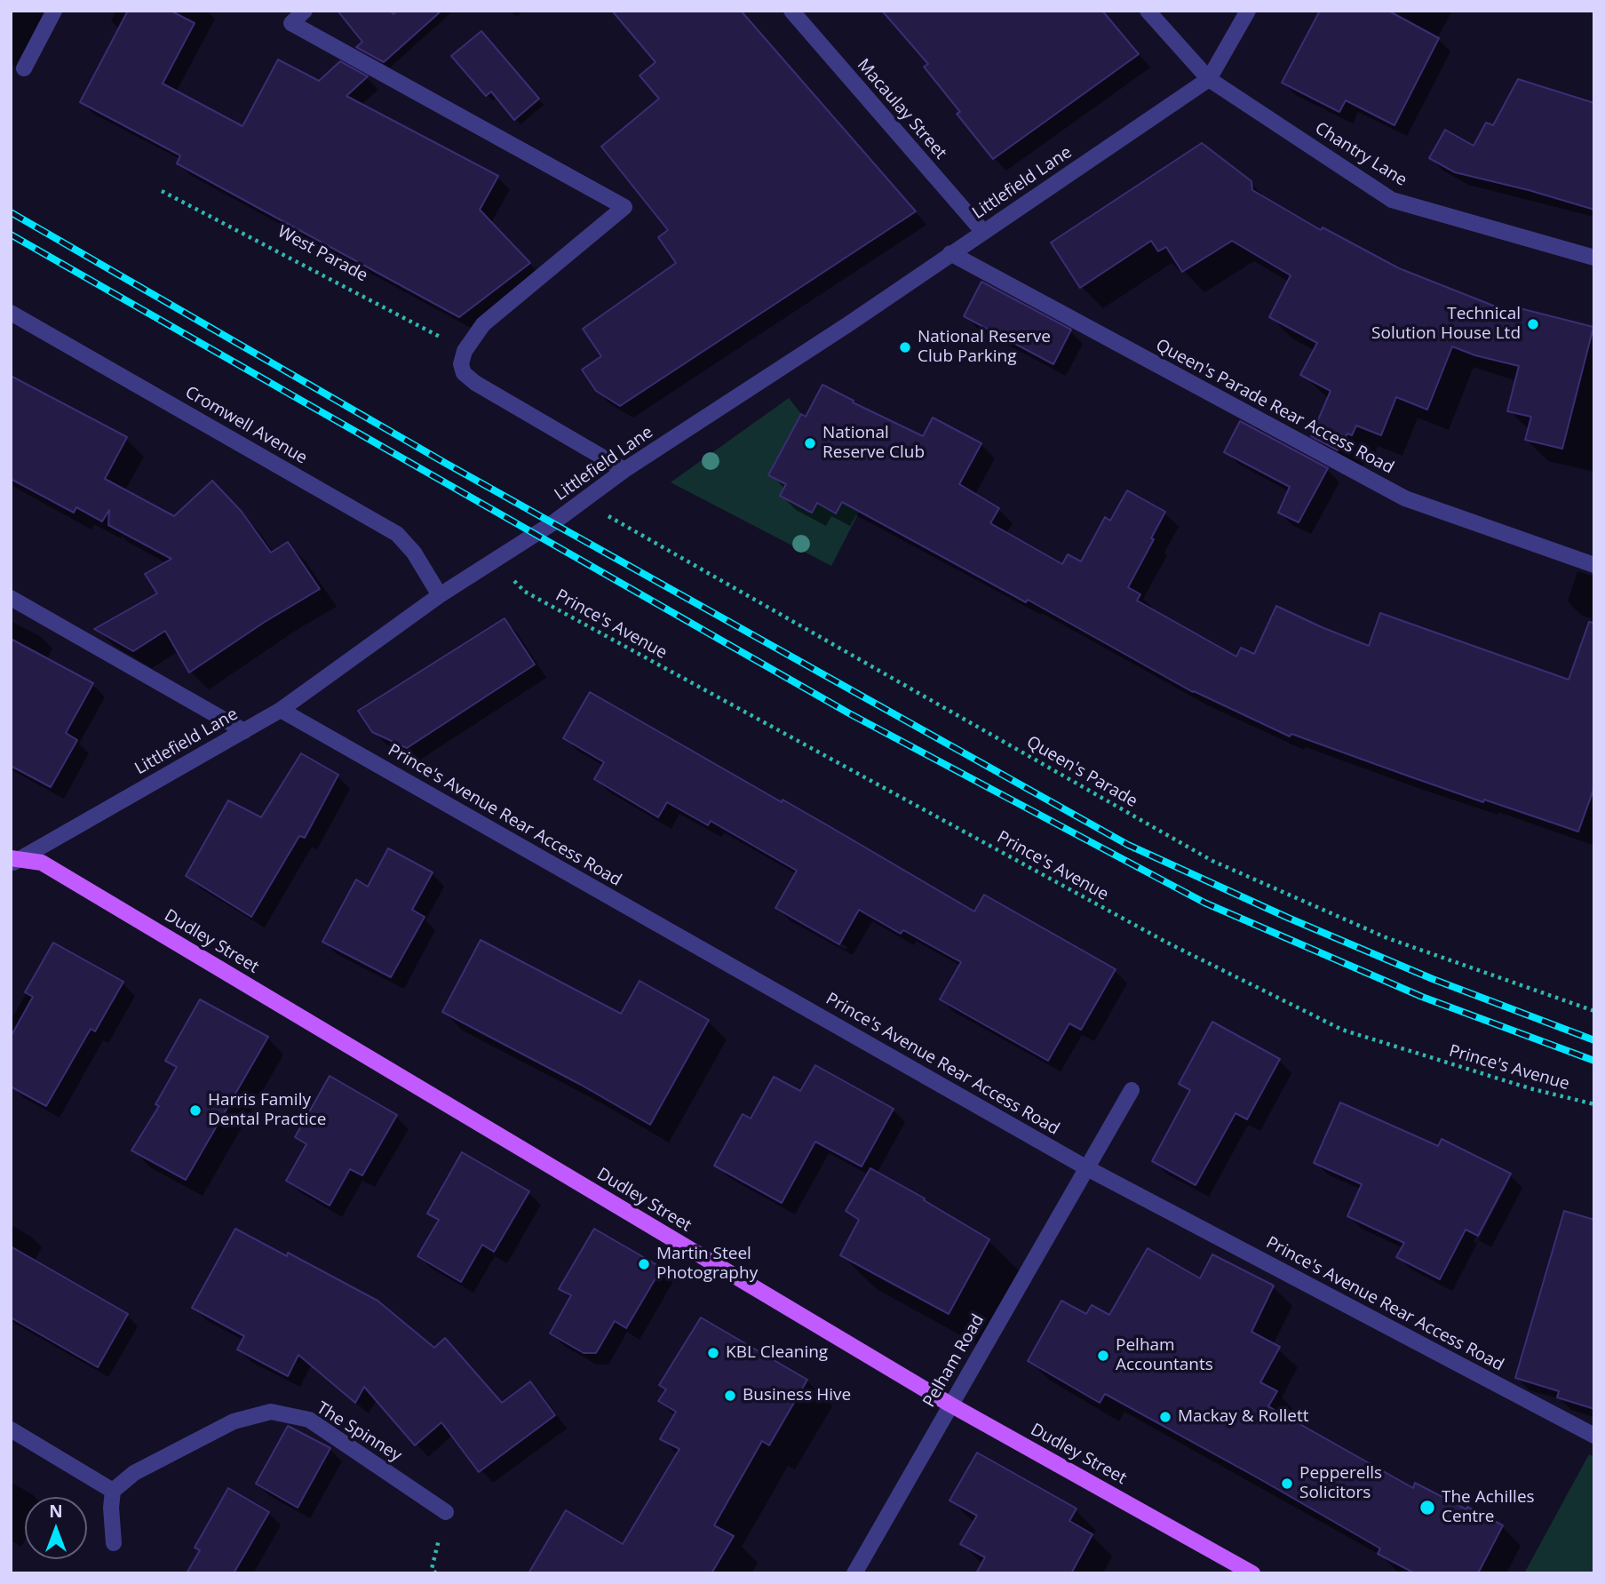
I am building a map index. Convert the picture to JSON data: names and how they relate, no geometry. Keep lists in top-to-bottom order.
{
  "streets": {
    "main road": ["Dudley Street"],
    "street": [
      "Macaulay Street",
      "Chantry Lane",
      "Littlefield Lane",
      "Queen's Parade Rear Access Road",
      "Cromwell Avenue",
      "Prince's Avenue Rear Access Road",
      "Pelham Road",
      "The Spinney"
    ],
    "path": ["West Parade", "Prince's Avenue", "Queen's Parade"]
  },
  "crossings": [
    ["Macaulay Street", "Littlefield Lane"],
    ["Chantry Lane", "Littlefield Lane"],
    ["Littlefield Lane", "Queen's Parade Rear Access Road"],
    ["Littlefield Lane", "Cromwell Avenue"],
    ["Littlefield Lane", "Queen's Parade"],
    ["Littlefield Lane", "Prince's Avenue Rear Access Road"],
    ["Littlefield Lane", "Dudley Street"],
    ["Prince's Avenue Rear Access Road", "Pelham Road"],
    ["Dudley Street", "Pelham Road"]
  ],
  "places": [
    "Technical Solution House Ltd",
    "National Reserve Club Parking",
    "National Reserve Club",
    "Harris Family Dental Practice",
    "Martin Steel Photography",
    "KBL Cleaning",
    "Pelham Accountants",
    "Business Hive",
    "Mackay & Rollett",
    "Pepperells Solicitors",
    "The Achilles Centre"
  ],
  "north": "top"
}
